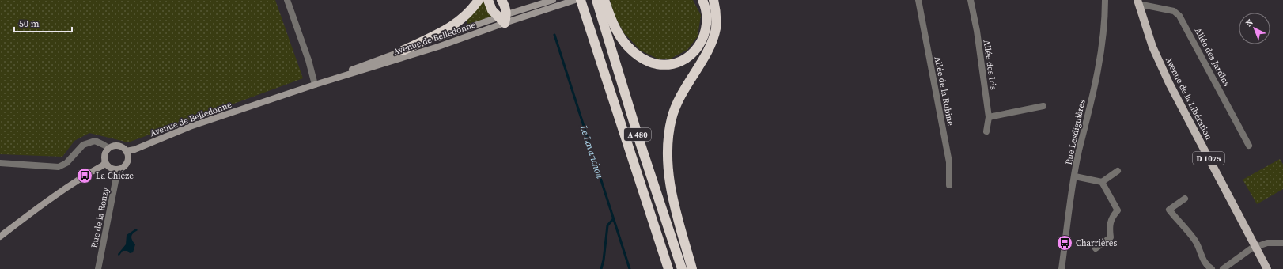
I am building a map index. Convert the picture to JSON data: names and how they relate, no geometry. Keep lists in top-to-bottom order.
{
  "streets": {
    "highway": ["A 480"],
    "main road": ["Avenue de Belledonne", "Avenue de la Libération", "D 1075"],
    "street": [
      "Allée des Jardins",
      "Allée des Iris",
      "Allée de la Rubine",
      "Rue Lesdiguières",
      "Rue de la Ronzy"
    ]
  },
  "crossings": [
    ["Avenue de Belledonne", "Rue de la Ronzy"],
    ["Allée des Jardins", "Avenue de la Libération"]
  ],
  "water": ["Le Lavanchon"],
  "places": {
    "bus stop": ["La Chièze", "Charrières"]
  },
  "scale_bar": "50 m",
  "north": "top left"
}
